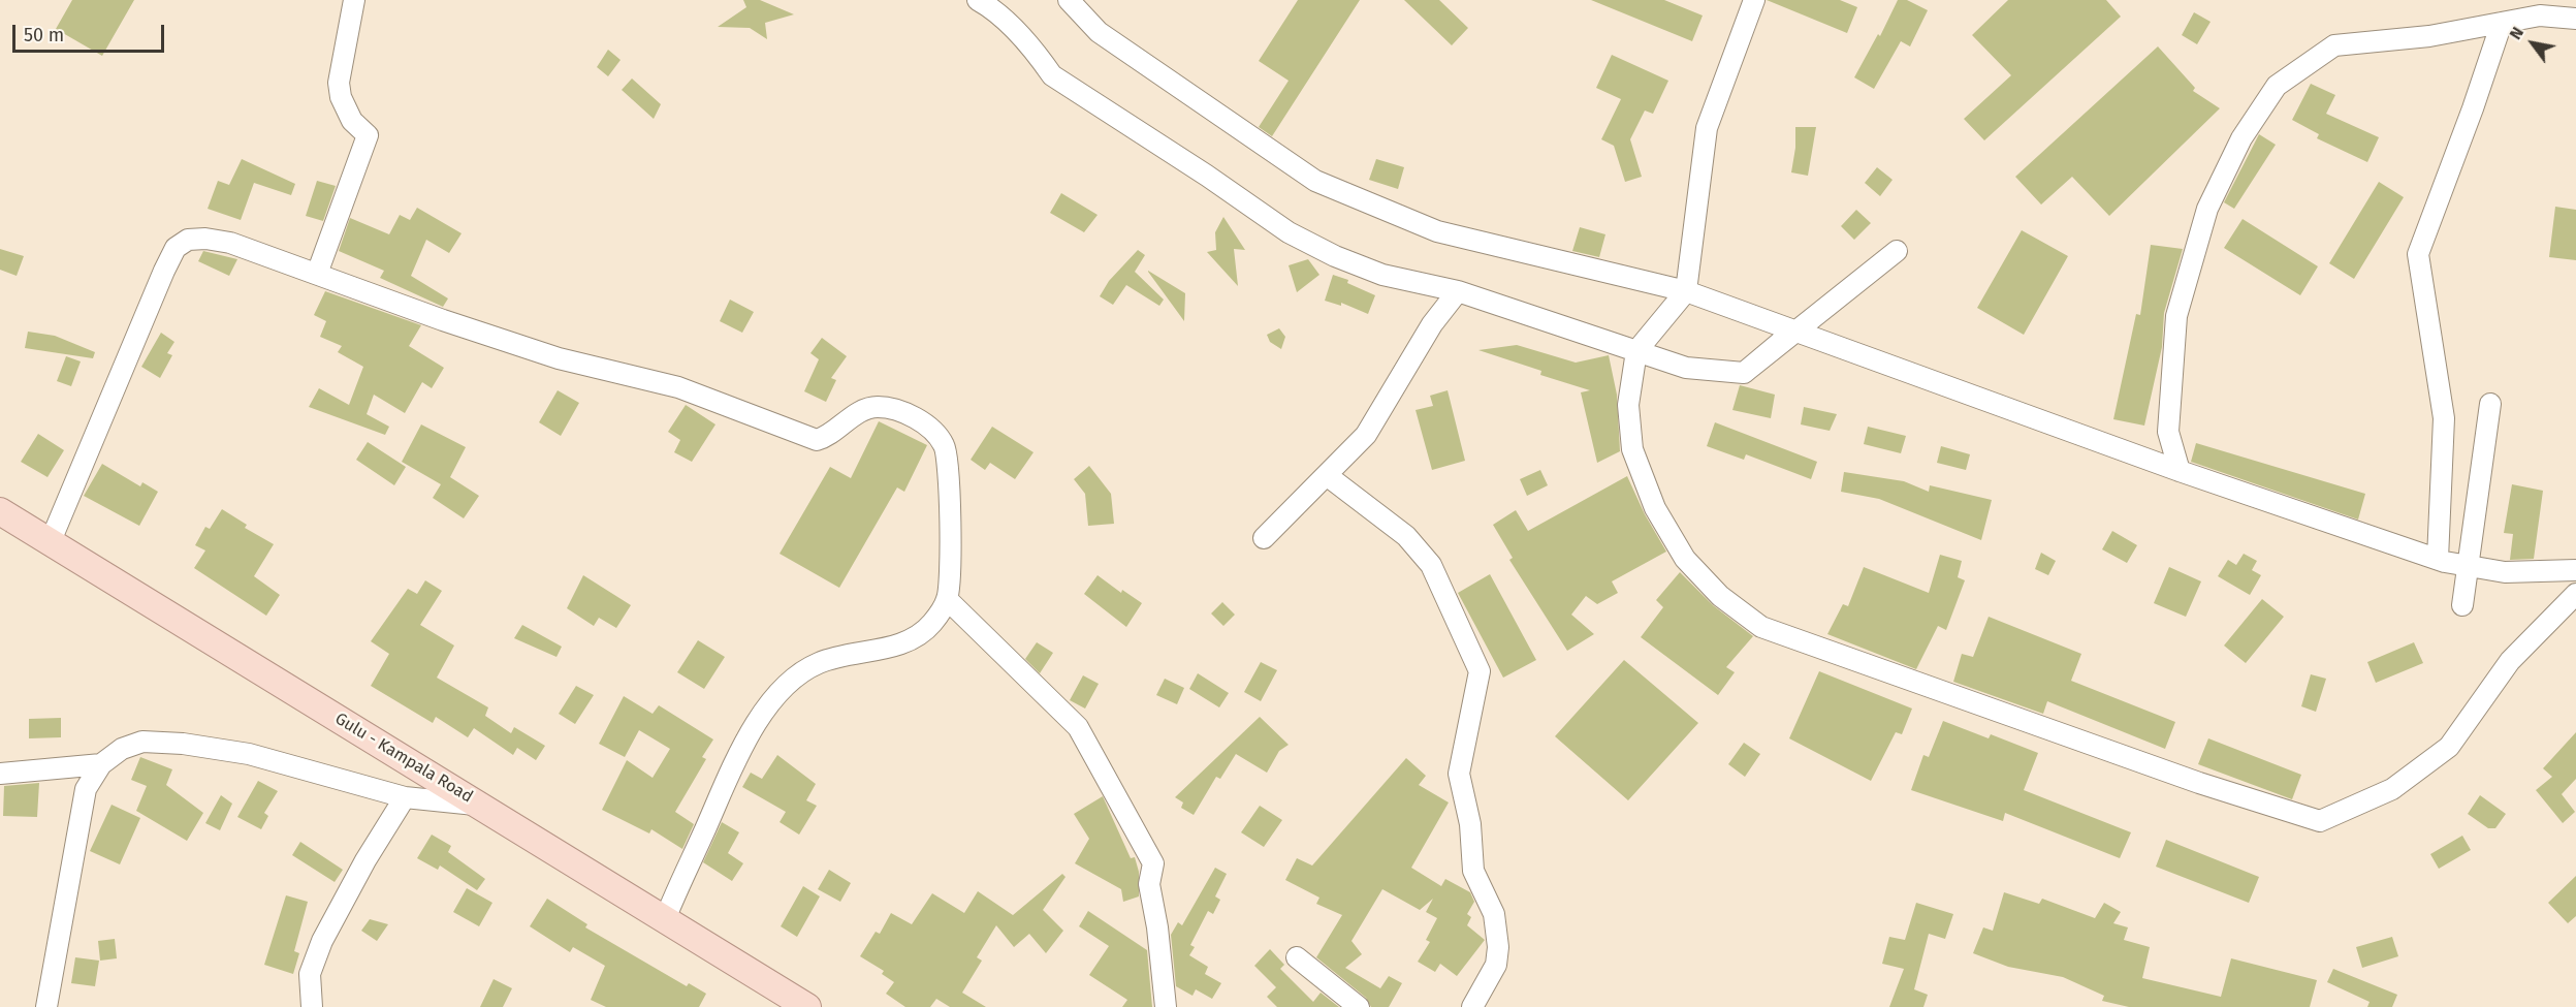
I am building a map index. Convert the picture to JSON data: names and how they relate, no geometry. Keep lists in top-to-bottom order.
{
  "streets": {
    "main road": ["Gulu - Kampala Road"]
  },
  "scale_bar": "50 m",
  "north": "top left"
}
